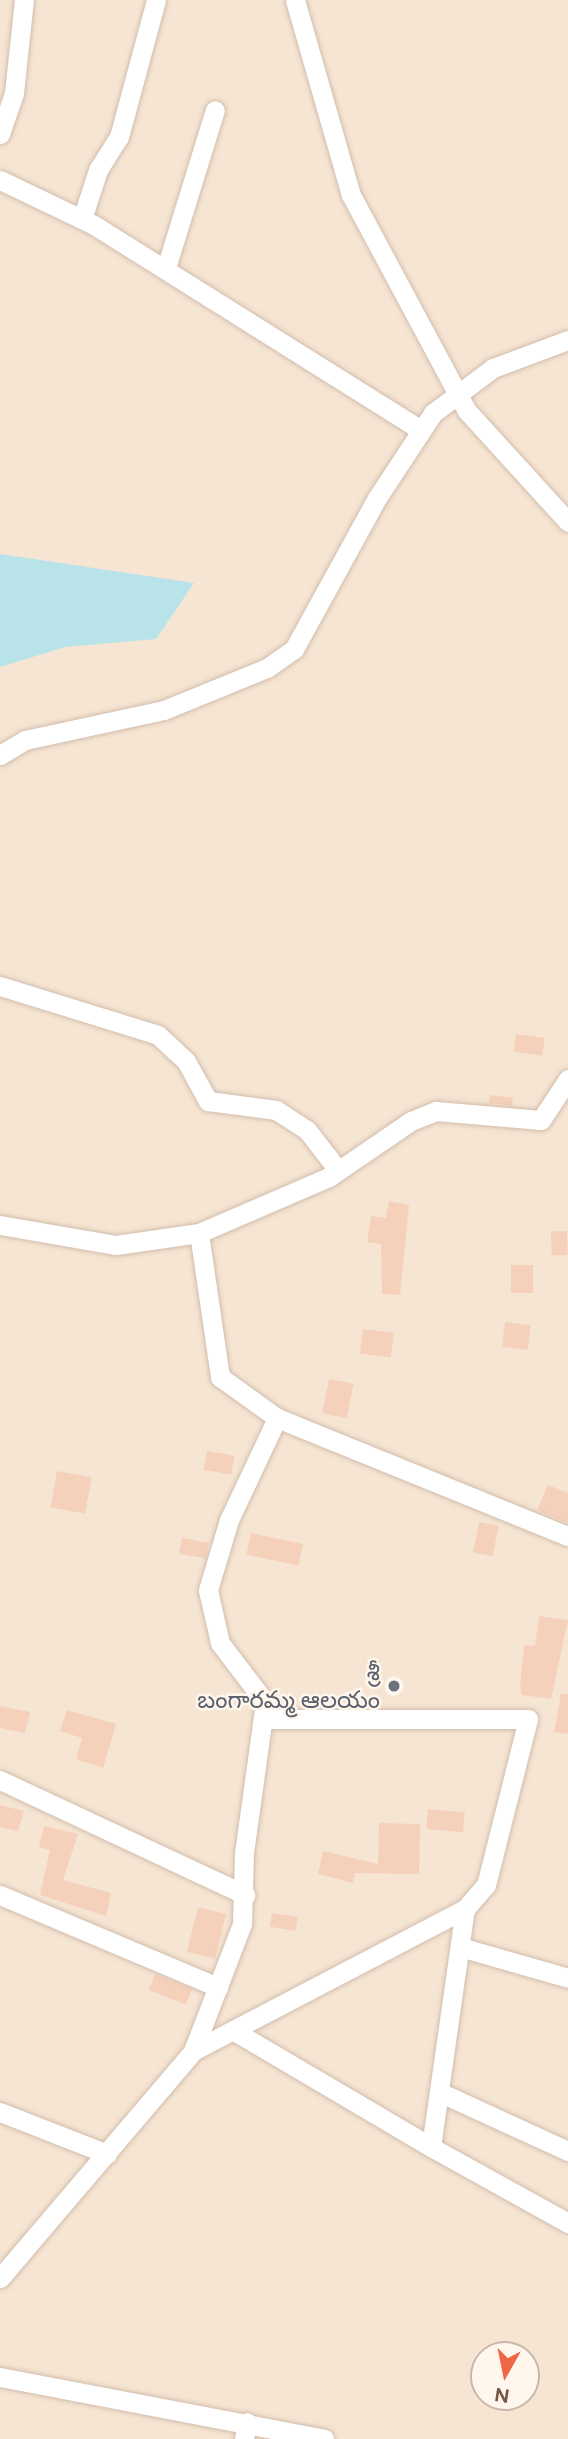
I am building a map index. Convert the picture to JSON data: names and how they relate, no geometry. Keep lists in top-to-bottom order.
{
  "places": ["శ్రీ బంగారమ్మ ఆలయం"],
  "north": "bottom"
}
